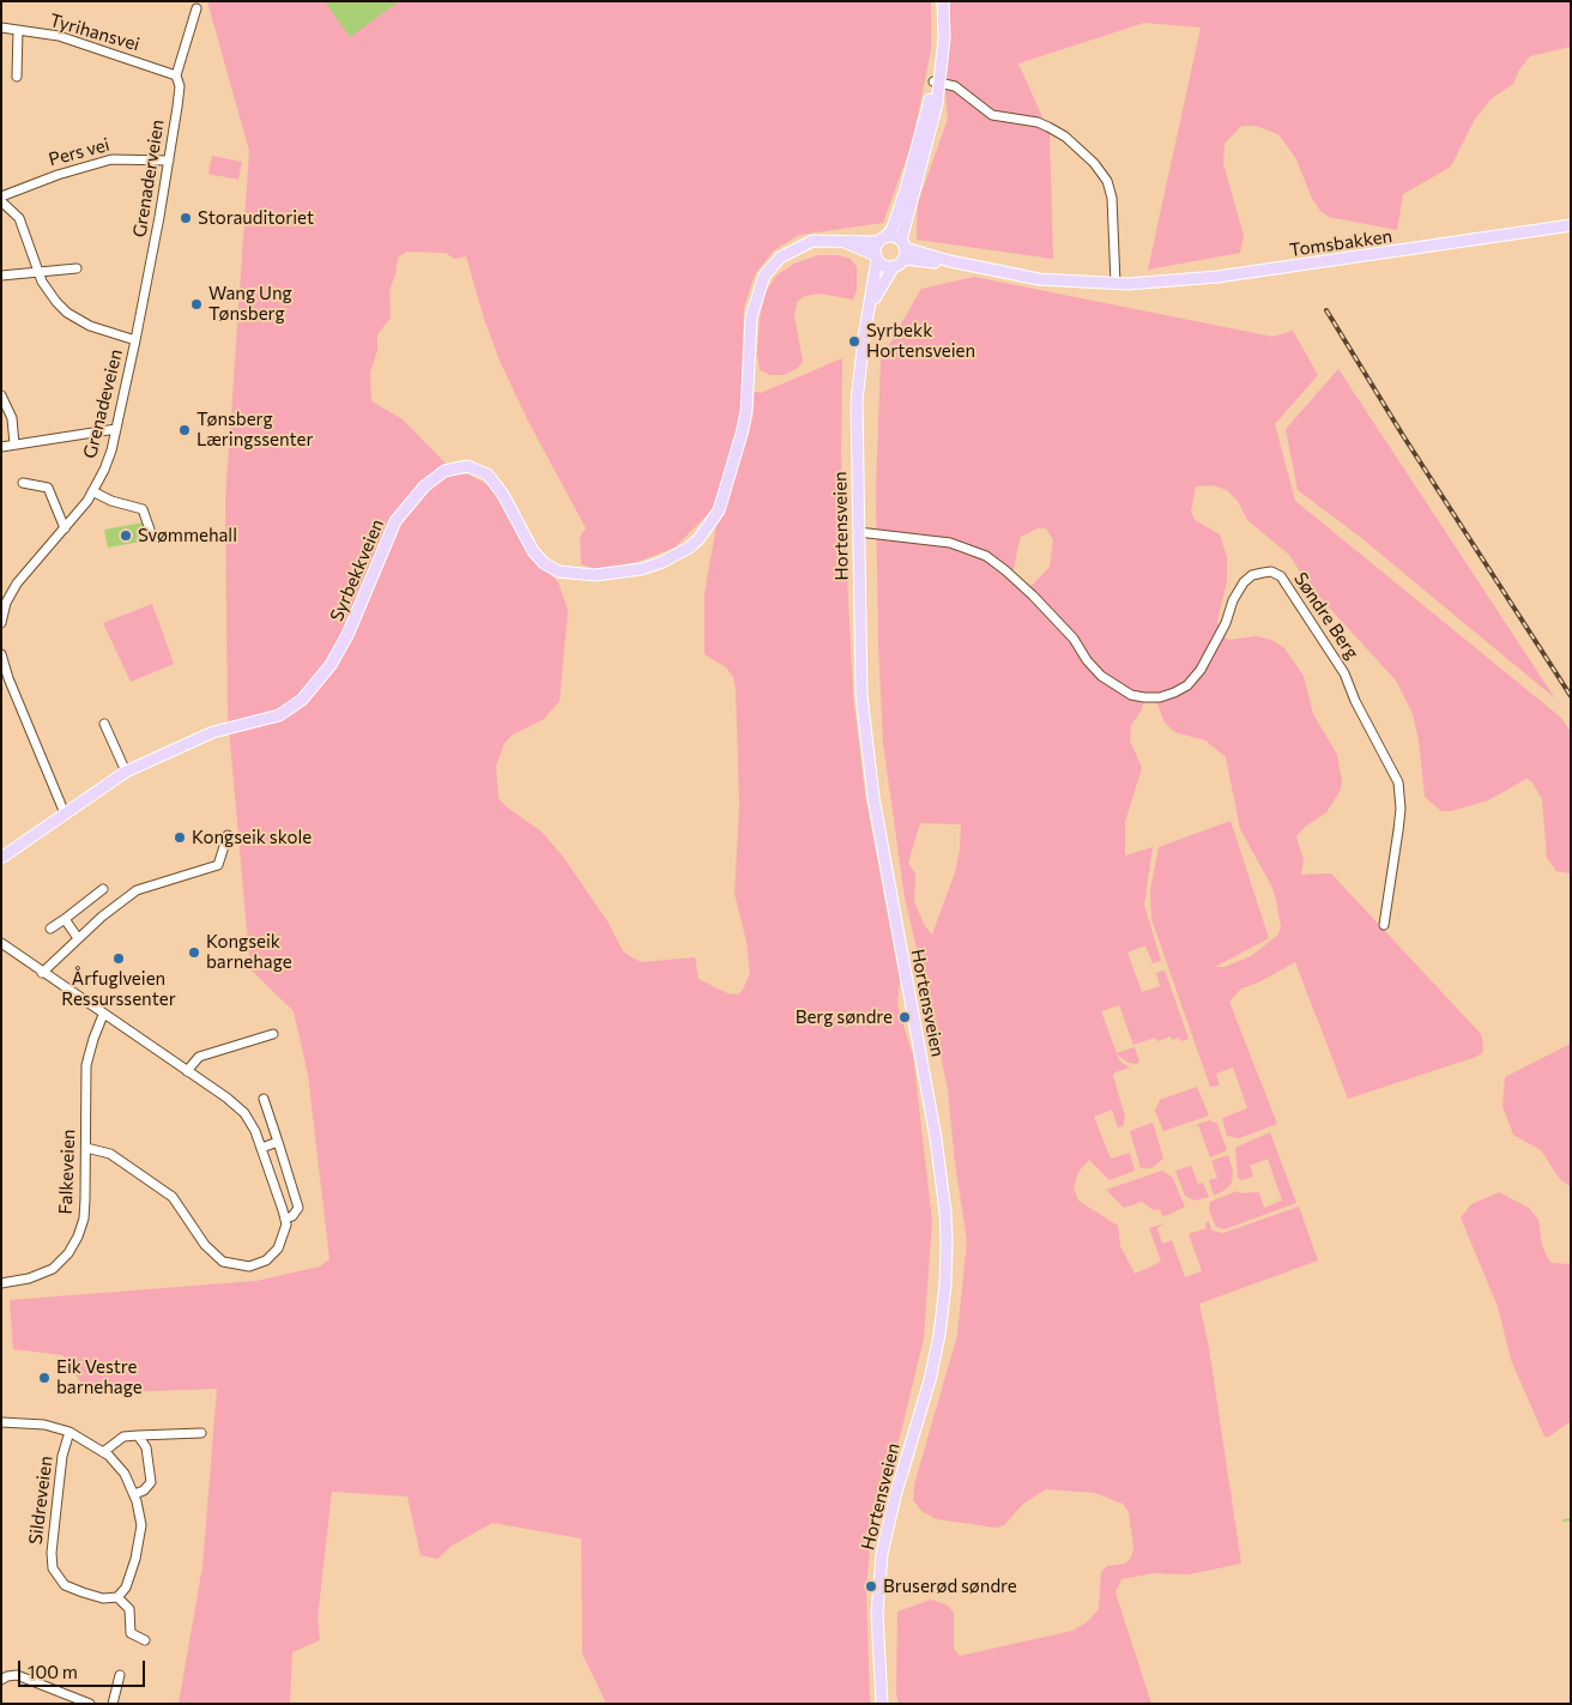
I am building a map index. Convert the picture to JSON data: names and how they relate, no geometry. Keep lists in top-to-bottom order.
{
  "streets": {
    "main road": ["Tomsbakken", "Hortensveien", "Syrbekkveien"],
    "street": [
      "Tyrihansvei",
      "Pers vei",
      "Grenaderveien",
      "Grenadeveien",
      "Søndre Berg",
      "Falkeveien",
      "Sildreveien"
    ]
  },
  "crossings": [
    ["Tyrihansvei", "Grenaderveien"],
    ["Pers vei", "Grenaderveien"],
    ["Grenaderveien", "Grenadeveien"],
    ["Tomsbakken", "Hortensveien"],
    ["Tomsbakken", "Syrbekkveien"],
    ["Hortensveien", "Syrbekkveien"],
    ["Hortensveien", "Søndre Berg"]
  ],
  "places": [
    "Storauditoriet",
    "Wang Ung Tønsberg",
    "Syrbekk Hortensveien",
    "Tønsberg Læringssenter",
    "Svømmehall",
    "Kongseik skole",
    "Kongseik barnehage",
    "Årfuglveien Ressurssenter",
    "Berg søndre",
    "Eik Vestre barnehage",
    "Bruserød søndre"
  ],
  "scale_bar": "100 m"
}
